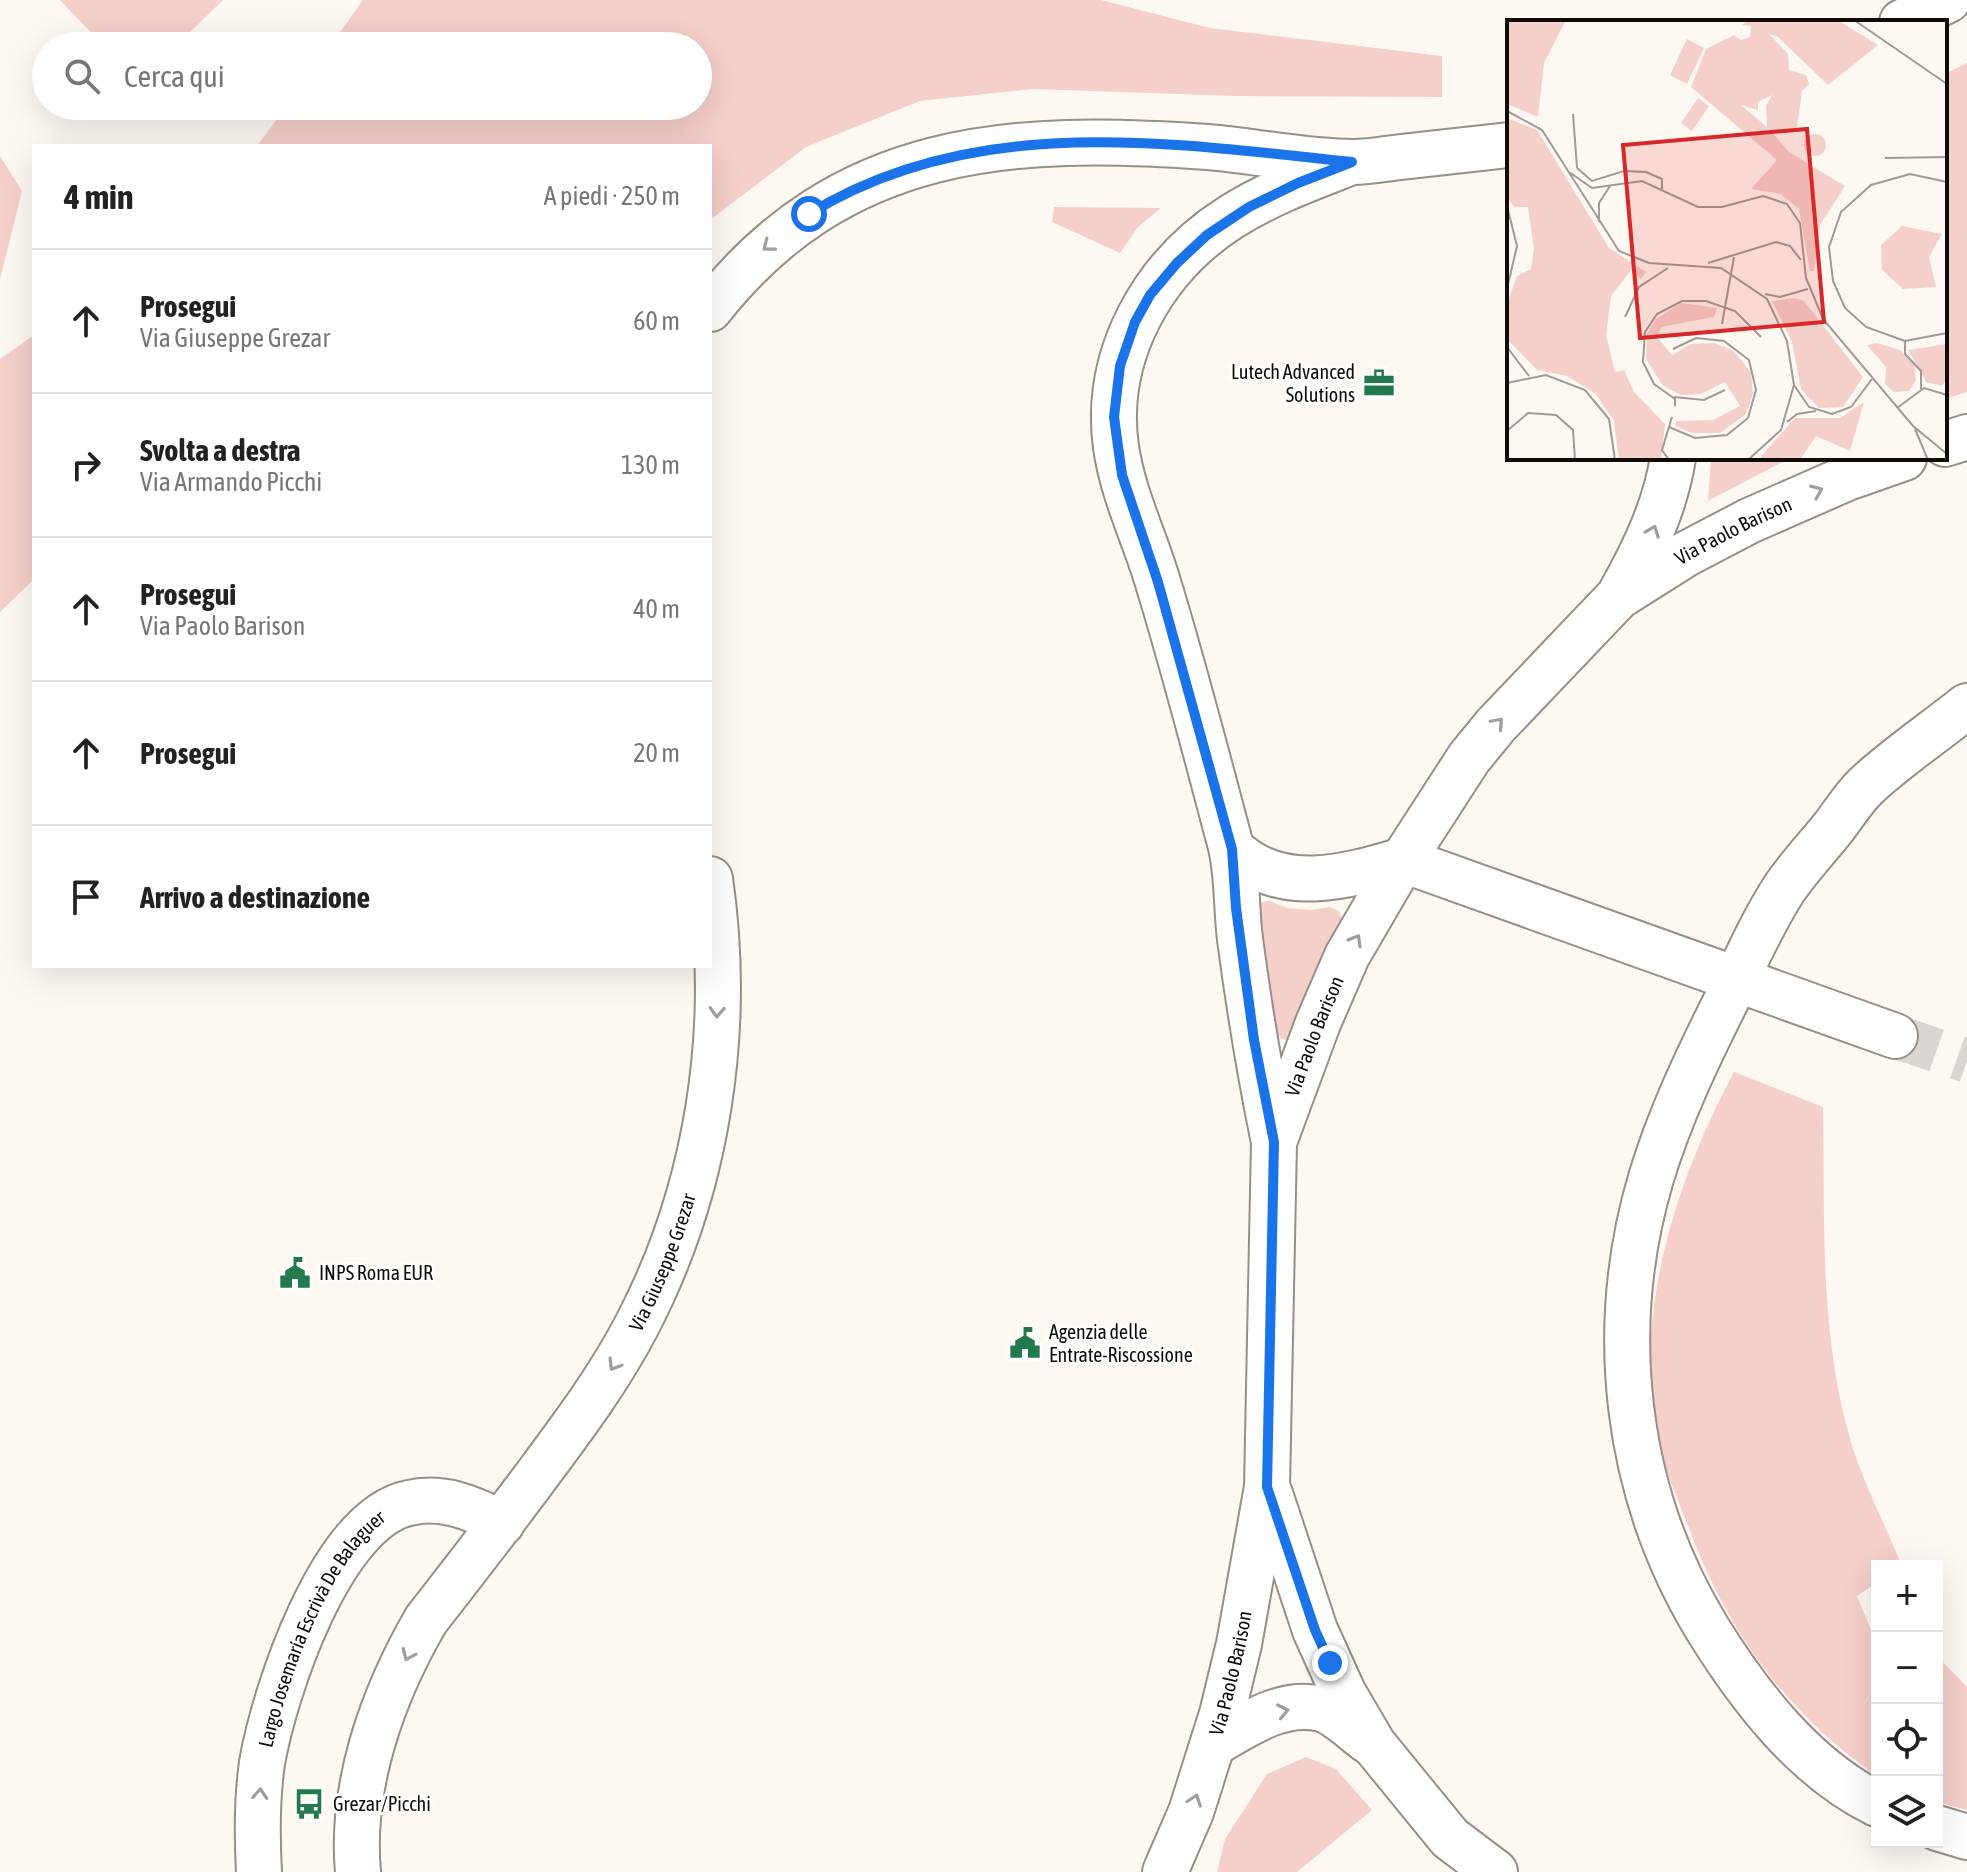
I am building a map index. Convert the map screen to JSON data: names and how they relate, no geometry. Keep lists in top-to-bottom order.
{
  "streets": {
    "street": ["Via Paolo Barison", "Via Giuseppe Grezar", "Largo Josemaría Escrivà De Balaguer"]
  },
  "crossings": [
    ["Via Giuseppe Grezar", "Largo Josemaría Escrivà De Balaguer"]
  ],
  "one_way": ["Via Giuseppe Grezar", "Largo Josemaría Escrivà De Balaguer"],
  "places": {
    "office": ["Lutech Advanced Solutions"],
    "public building": ["INPS Roma EUR", "Agenzia delle Entrate-Riscossione"],
    "bus stop": ["Grezar/Picchi"]
  },
  "page": {
    "search": "Cerca qui",
    "heading": ["4 min", "A piedi · 250 m"],
    "list": [
      ["Prosegui", "Via Giuseppe Grezar", "60 m"],
      ["Svolta a destra", "Via Armando Picchi", "130 m"],
      ["Prosegui", "Via Paolo Barison", "40 m"],
      ["Prosegui", "20 m"],
      "Arrivo a destinazione"
    ],
    "map_buttons": ["+", "−"]
  }
}
